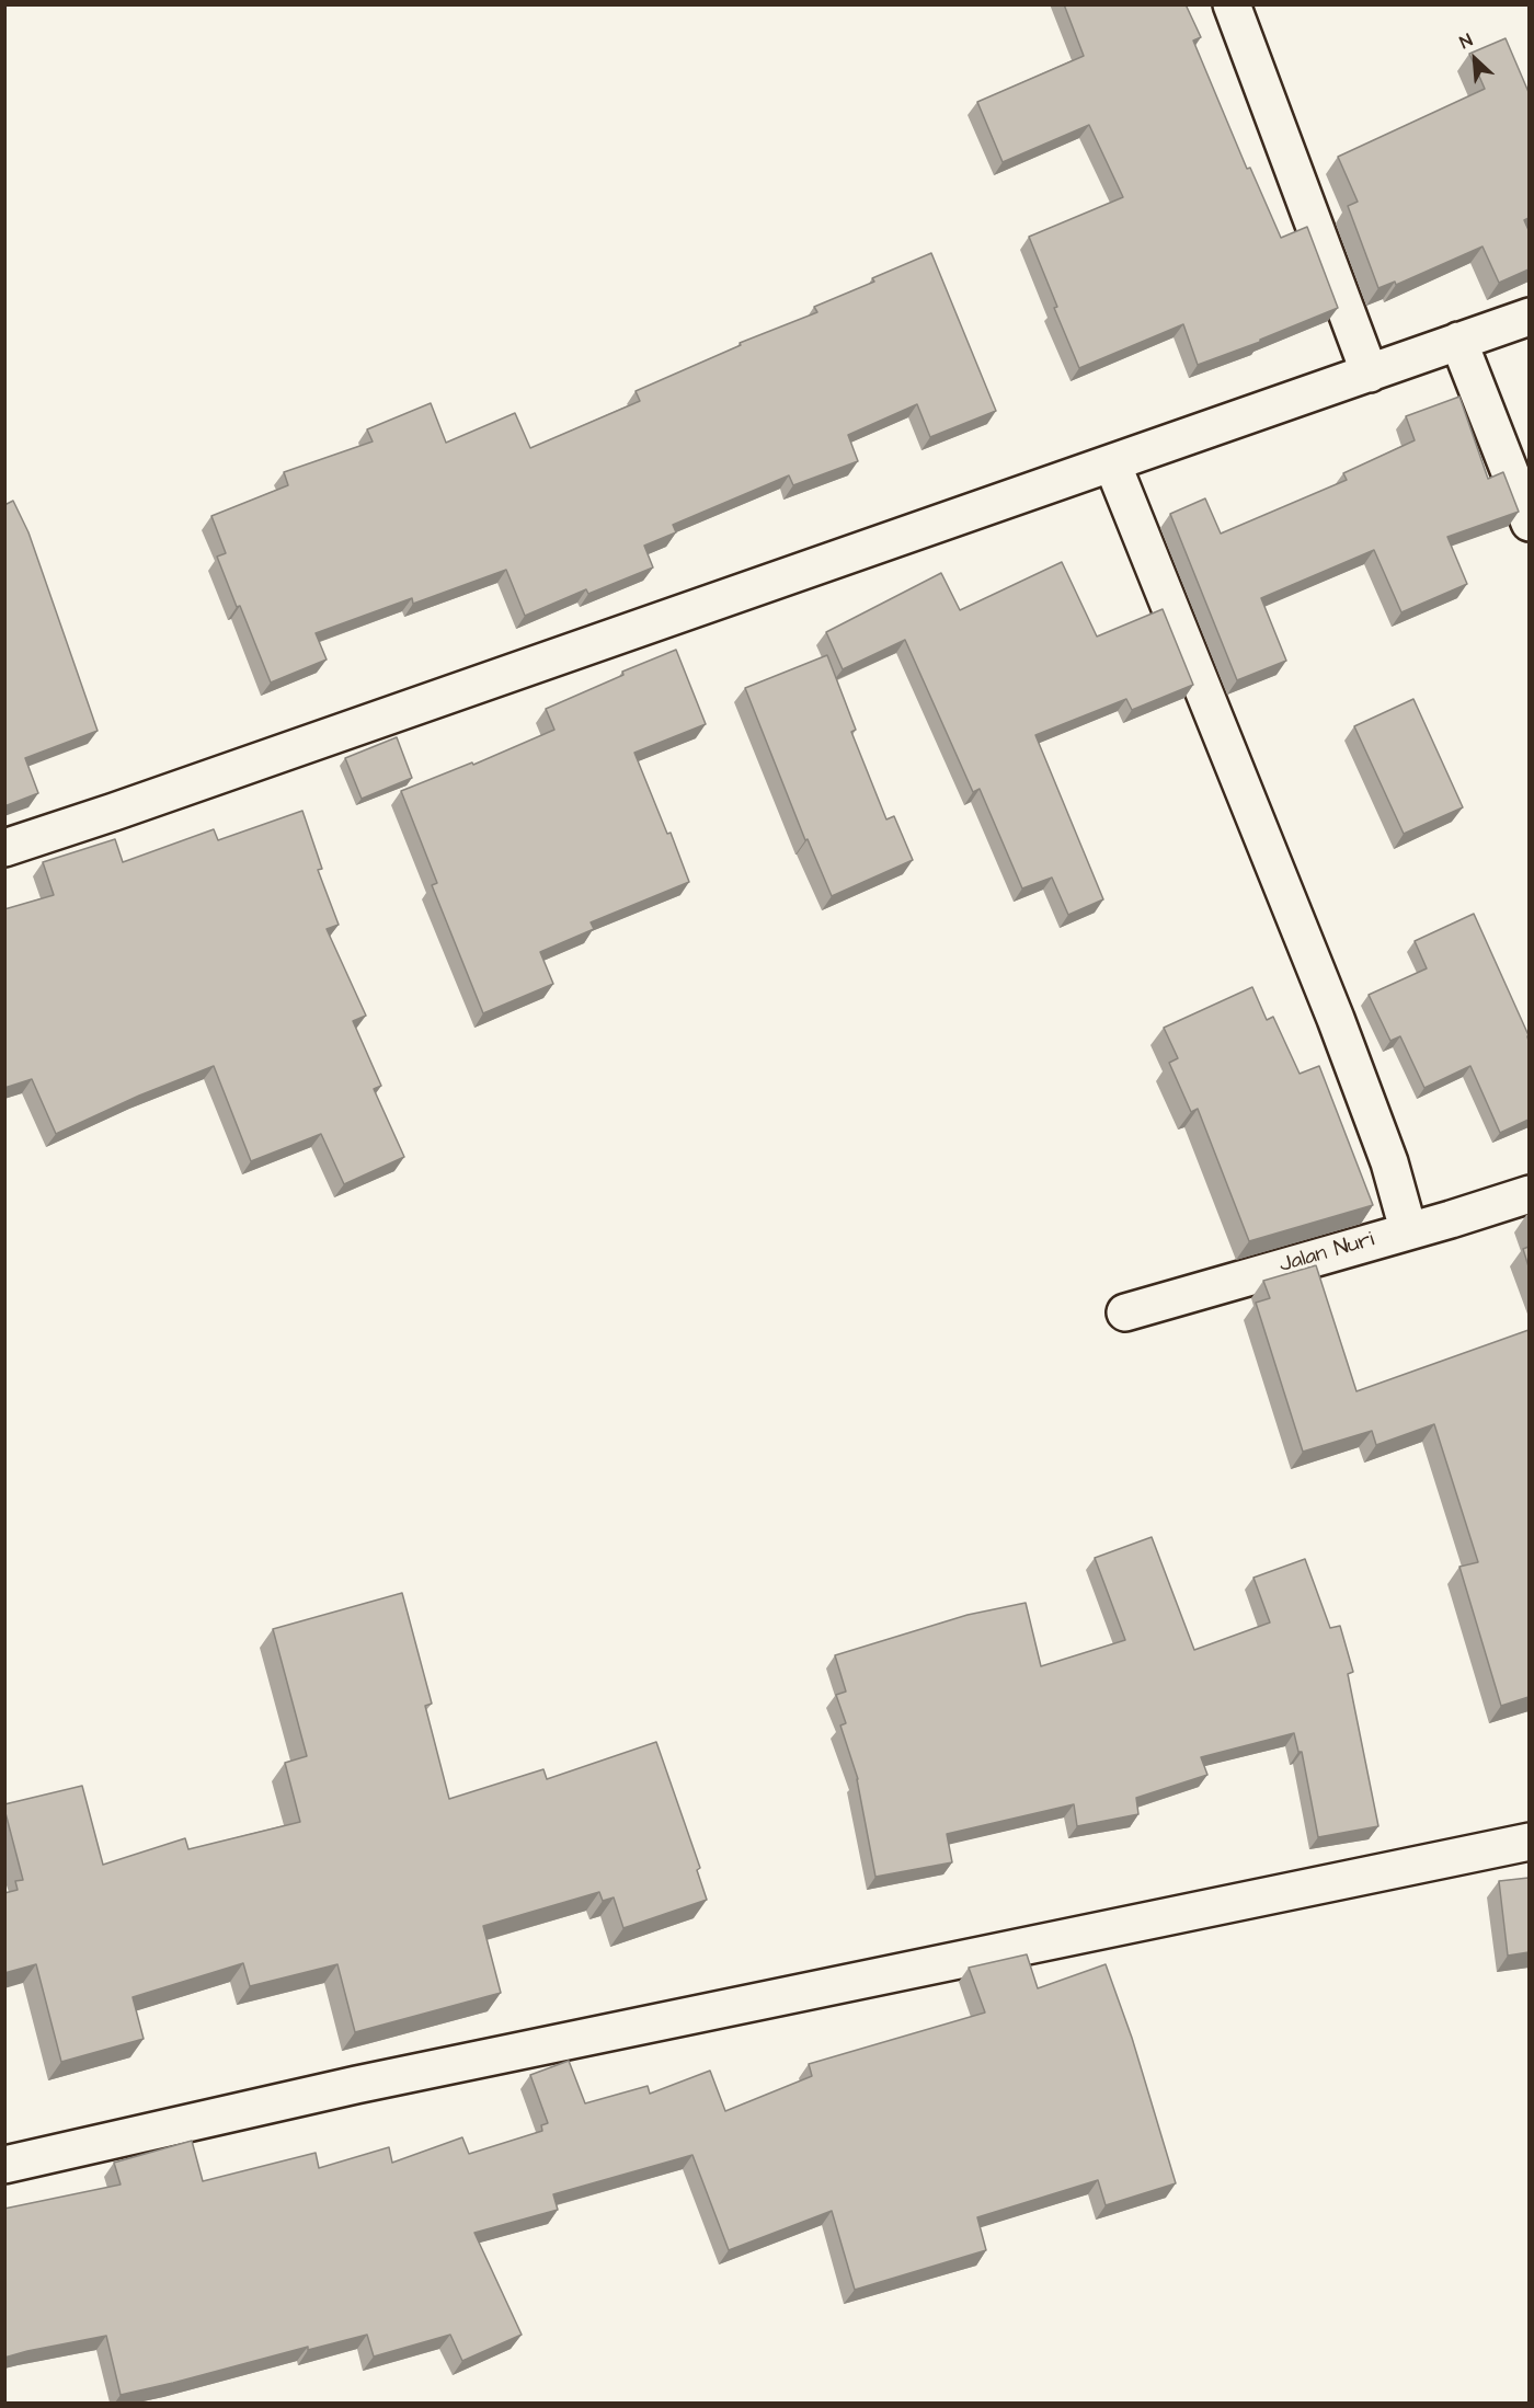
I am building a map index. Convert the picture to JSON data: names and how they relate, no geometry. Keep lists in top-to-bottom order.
{
  "streets": {
    "street": ["Jalan Nuri"]
  },
  "north": "top left"
}
